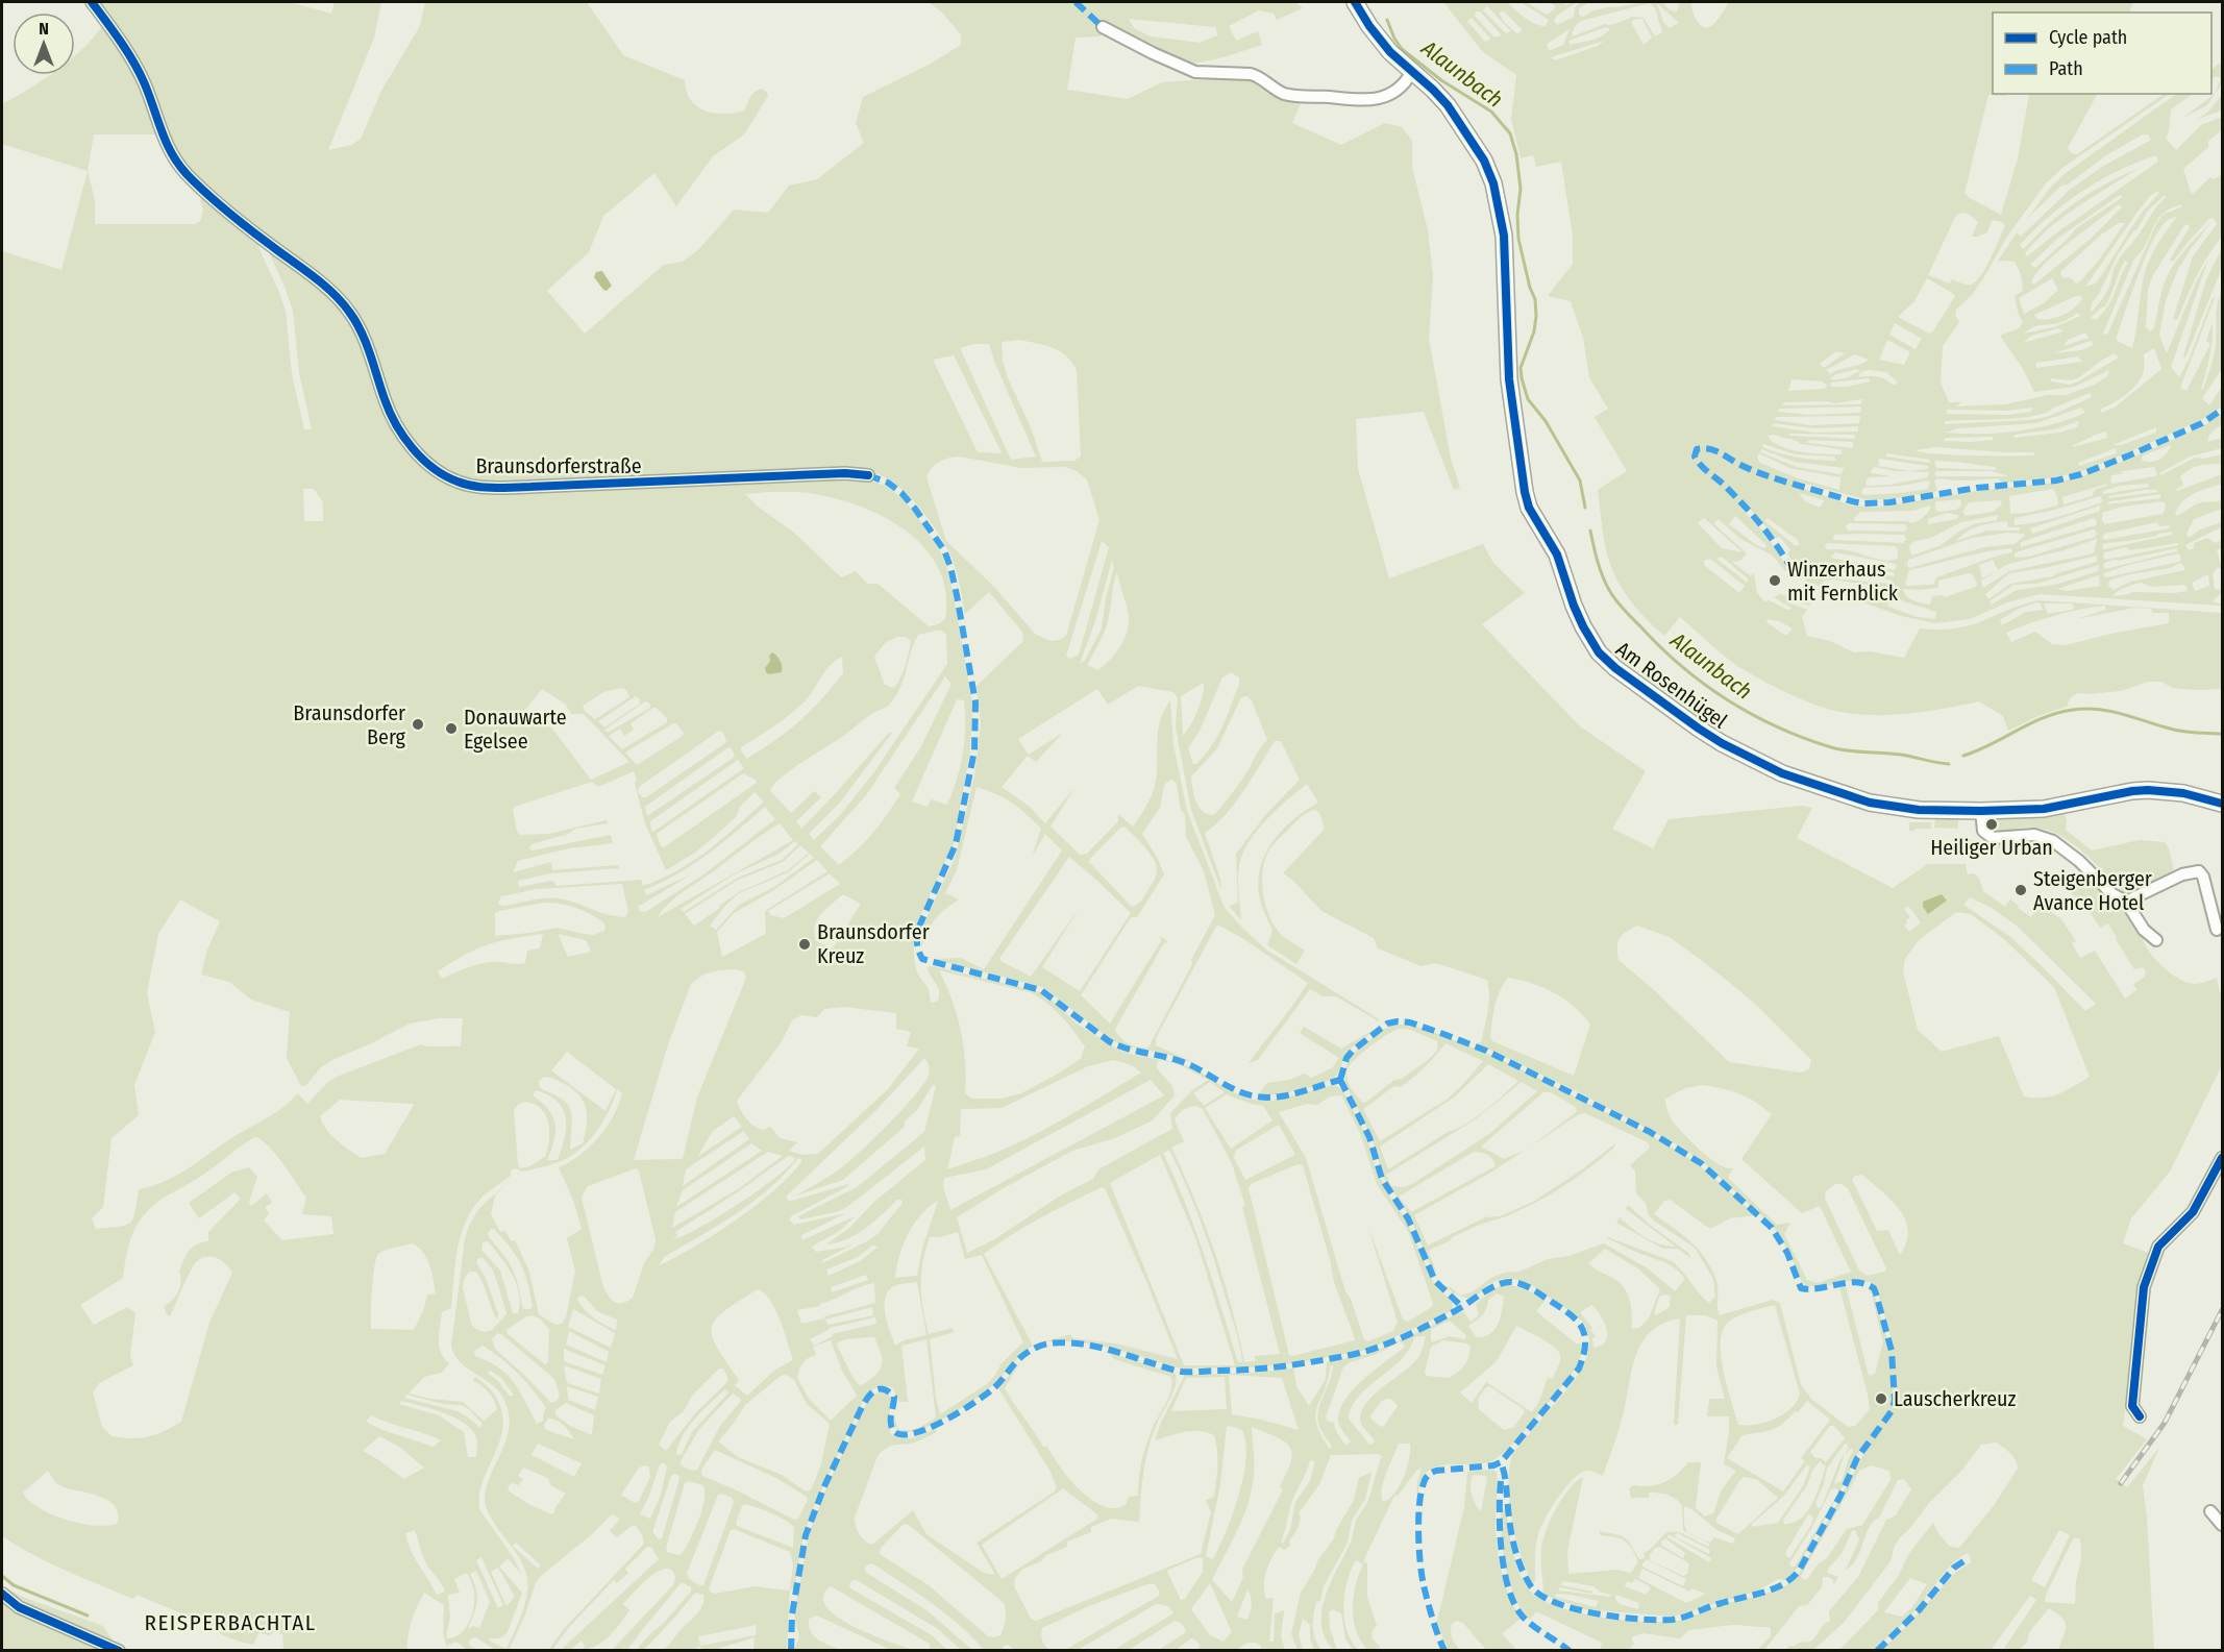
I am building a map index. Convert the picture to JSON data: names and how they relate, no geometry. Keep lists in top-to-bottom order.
{
  "streets": {
    "street": ["Braunsdorferstraße", "Am Rosenhügel"]
  },
  "districts": ["REISPERBACHTAL"],
  "water": ["Alaunbach"],
  "places": [
    "Winzerhaus mit Fernblick",
    "Braunsdorfer Berg",
    "Donauwarte Egelsee",
    "Heiliger Urban",
    "Steigenberger Avance Hotel",
    "Braunsdorfer Kreuz",
    "Lauscherkreuz"
  ],
  "legend": ["Cycle path", "Path"],
  "north": "top"
}
